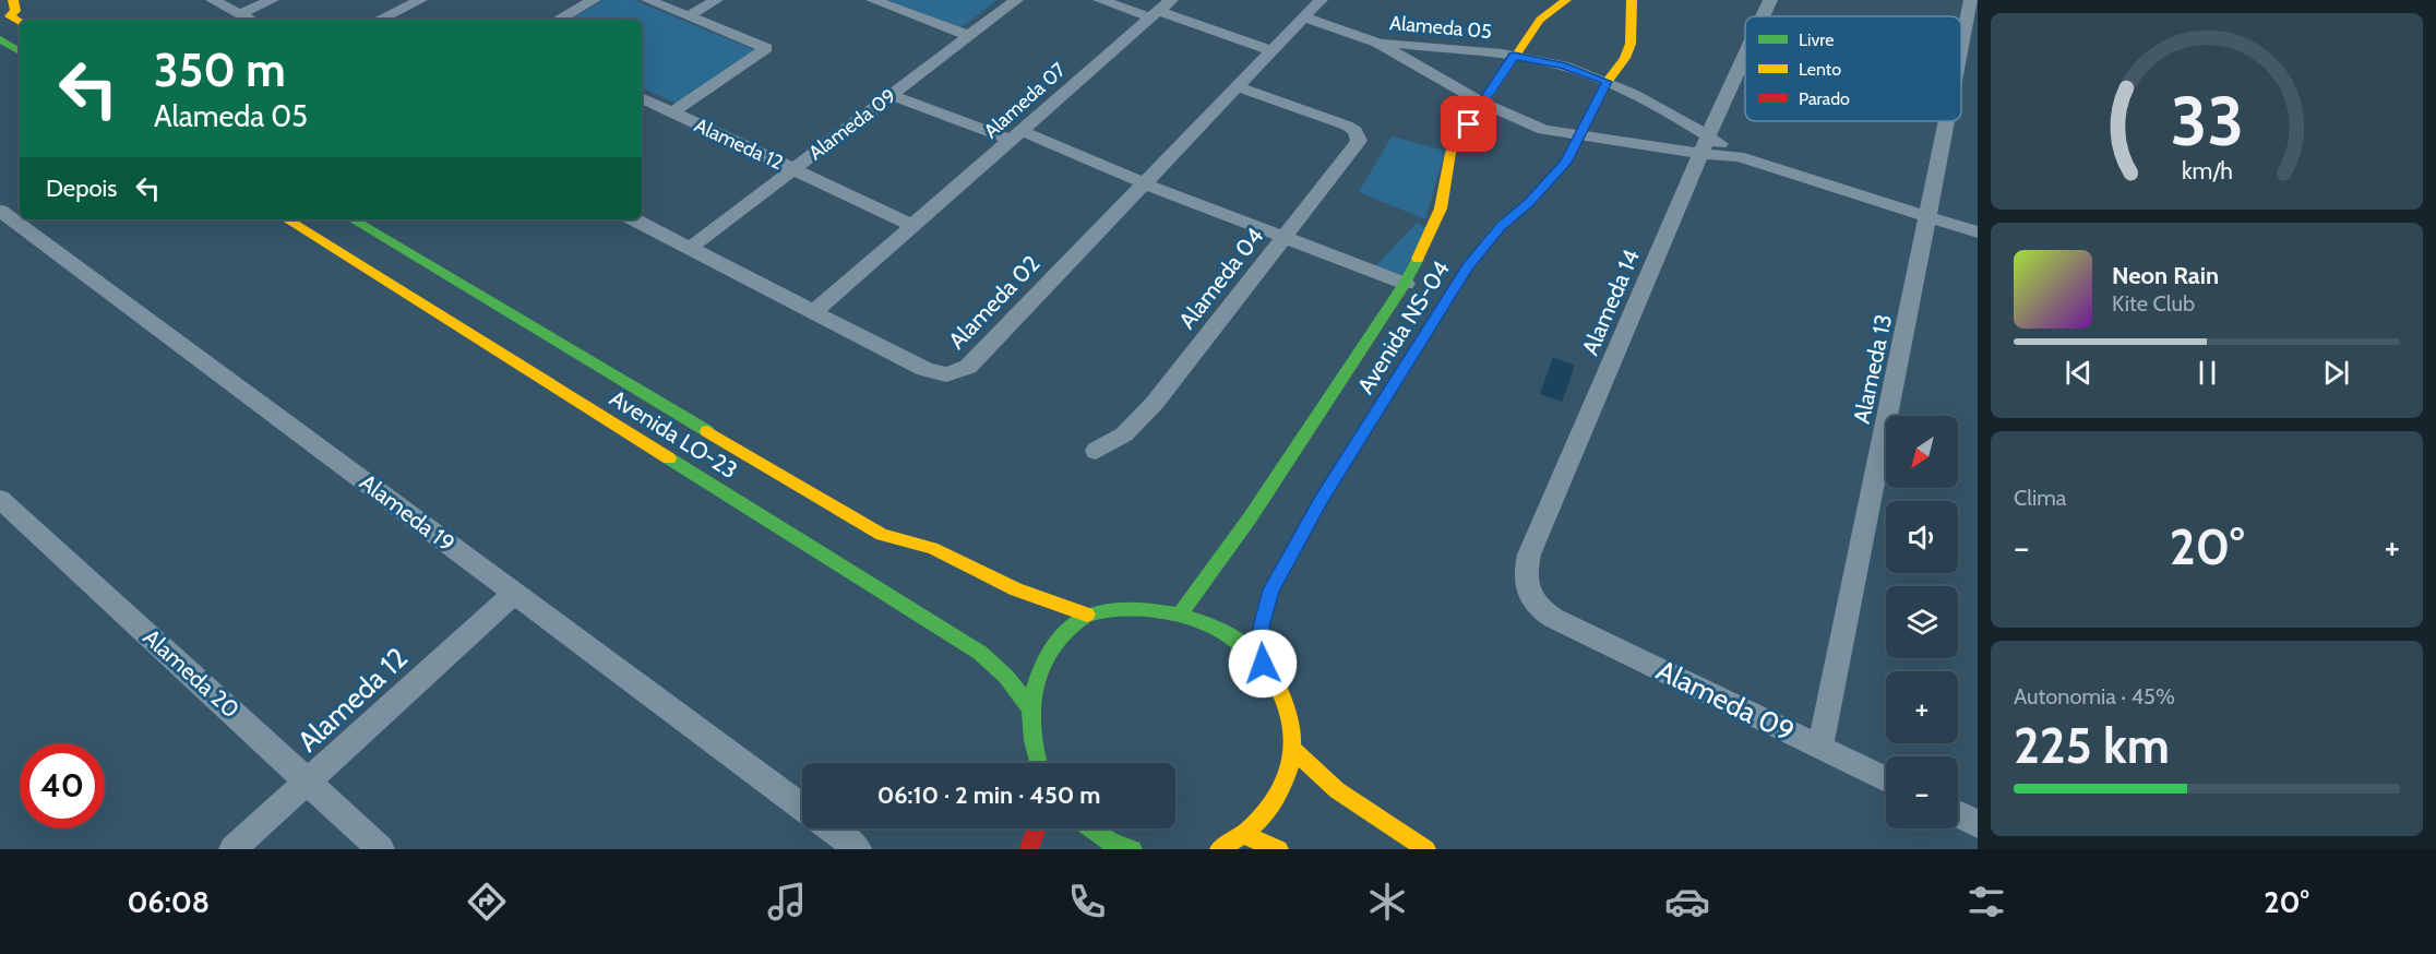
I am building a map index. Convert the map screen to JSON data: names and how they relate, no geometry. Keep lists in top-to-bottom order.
{
  "streets": {
    "street": [
      "Alameda 05",
      "Alameda 07",
      "Alameda 09",
      "Alameda 12",
      "Alameda 04",
      "Alameda 02",
      "Alameda 14",
      "Avenida NS-04",
      "Alameda 13",
      "Avenida LO-23",
      "Alameda 19",
      "Alameda 20"
    ]
  },
  "crossings": [
    ["Alameda 05", "Alameda 14"],
    ["Alameda 05", "Avenida NS-04"],
    ["Alameda 05", "Alameda 13"],
    ["Alameda 07", "Alameda 12"],
    ["Alameda 07", "Alameda 02"],
    ["Alameda 09", "Alameda 12"],
    ["Alameda 09", "Alameda 02"],
    ["Alameda 09", "Alameda 14"],
    ["Alameda 09", "Alameda 13"],
    ["Alameda 12", "Alameda 19"],
    ["Alameda 12", "Alameda 20"],
    ["Alameda 04", "Alameda 02"]
  ],
  "legend": ["Livre", "Lento", "Parado"],
  "north": "bottom left",
  "page": {
    "turn": ["350 m", "Alameda 05"],
    "then": "Depois",
    "song": ["Neon Rain", "Kite Club"],
    "map_buttons": ["+", "−"],
    "tile": [
      "Clima",
      ["Autonomia · 45%", "225 km"]
    ],
    "heat": ["−", "20°", "+"],
    "limit": "40",
    "trip": "06:10 · 2 min · 450 m",
    "tabs": ["06:08", "20°"],
    "gauge": ["33", "km/h"]
  }
}
